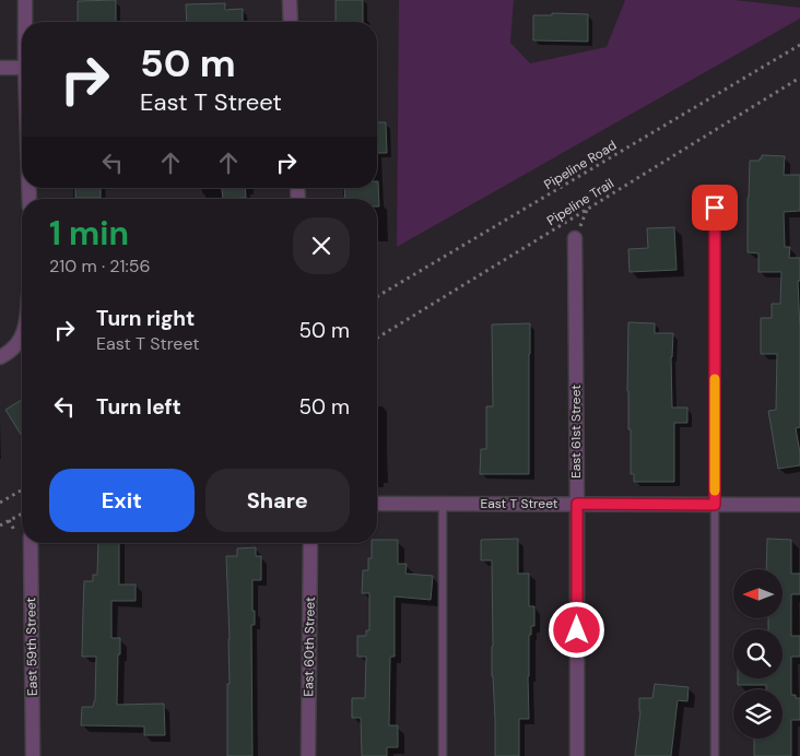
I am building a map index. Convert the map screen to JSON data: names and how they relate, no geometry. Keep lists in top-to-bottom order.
{
  "streets": {
    "street": [
      "East 61st Street",
      "East T Street",
      "East 59th Street",
      "East 60th Street"
    ],
    "path": ["Pipeline Road", "Pipeline Trail"]
  },
  "crossings": [
    ["East 61st Street", "East T Street"]
  ],
  "north": "left",
  "page": {
    "turn": ["50 m", "East T Street"],
    "heading": ["1 min", "210 m · 21:56"],
    "list": [
      {
        "name": "Turn right",
        "note": "East T Street",
        "value": "50 m"
      },
      {
        "name": "Turn left",
        "value": "50 m"
      }
    ],
    "buttons": ["Exit", "Share"]
  }
}
